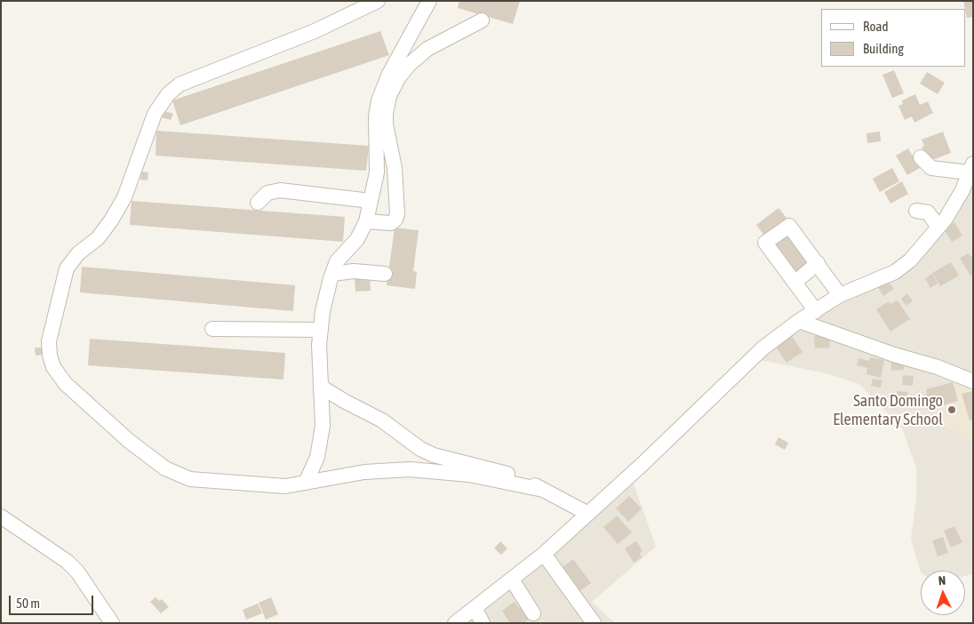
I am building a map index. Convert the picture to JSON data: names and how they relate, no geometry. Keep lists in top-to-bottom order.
{
  "places": ["Santo Domingo Elementary School"],
  "legend": ["Road", "Building"],
  "scale_bar": "50 m",
  "north": "top"
}
